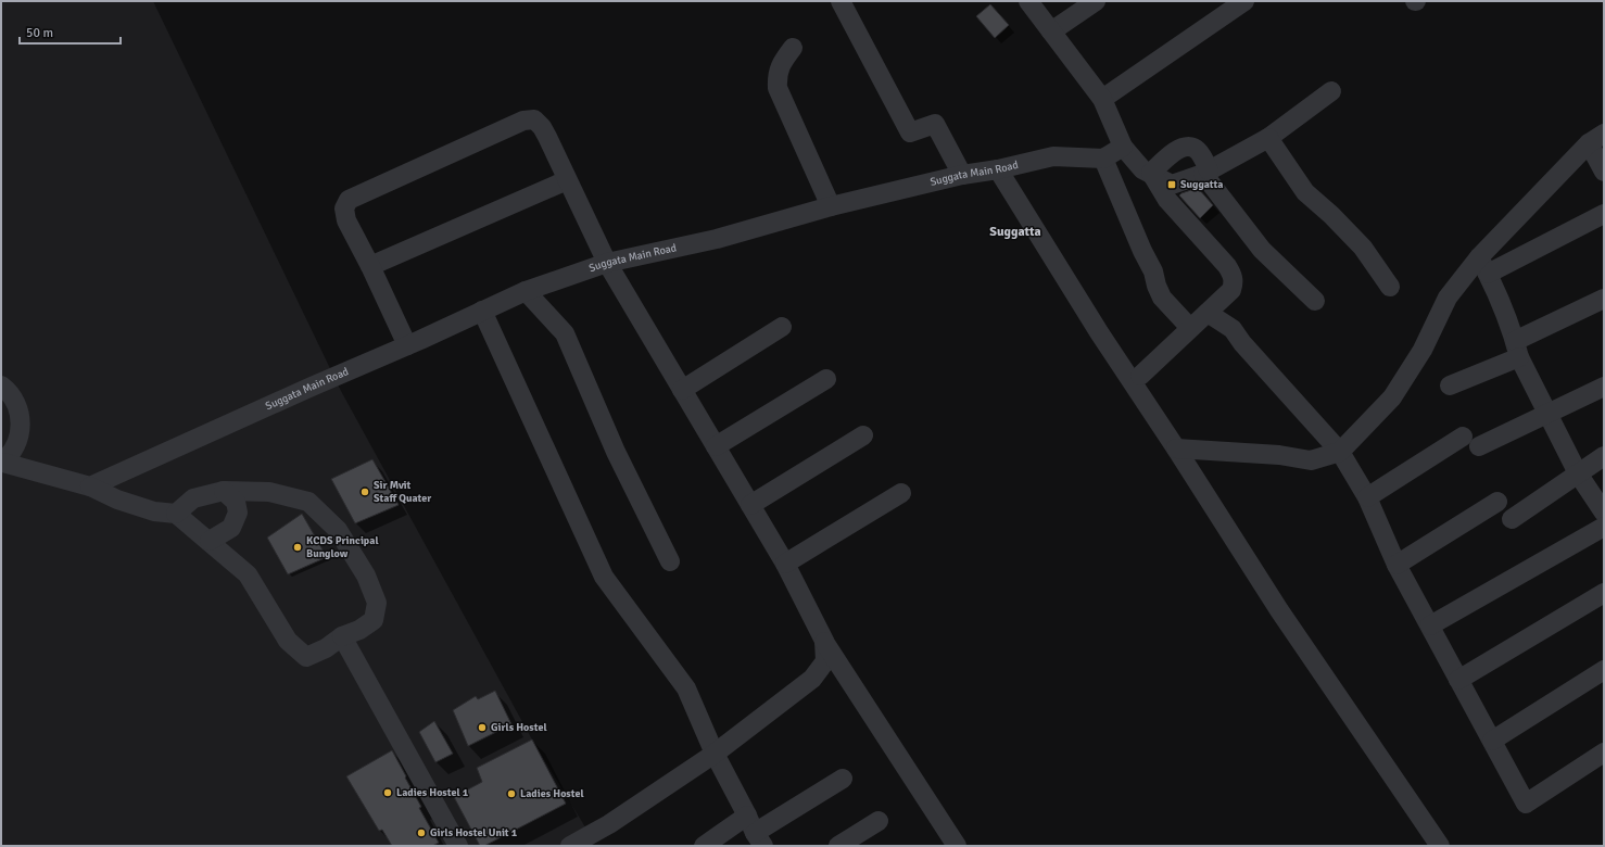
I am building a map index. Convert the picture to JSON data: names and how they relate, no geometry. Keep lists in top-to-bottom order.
{
  "streets": {
    "street": ["Suggata Main Road"]
  },
  "districts": ["Suggatta"],
  "places": {
    "transit": ["Suggatta"],
    "other": [
      "Sir Mvit Staff Quater",
      "KCDS Principal Bunglow",
      "Girls Hostel",
      "Ladies Hostel 1",
      "Ladies Hostel",
      "Girls Hostel Unit 1"
    ]
  },
  "scale_bar": "50 m"
}
